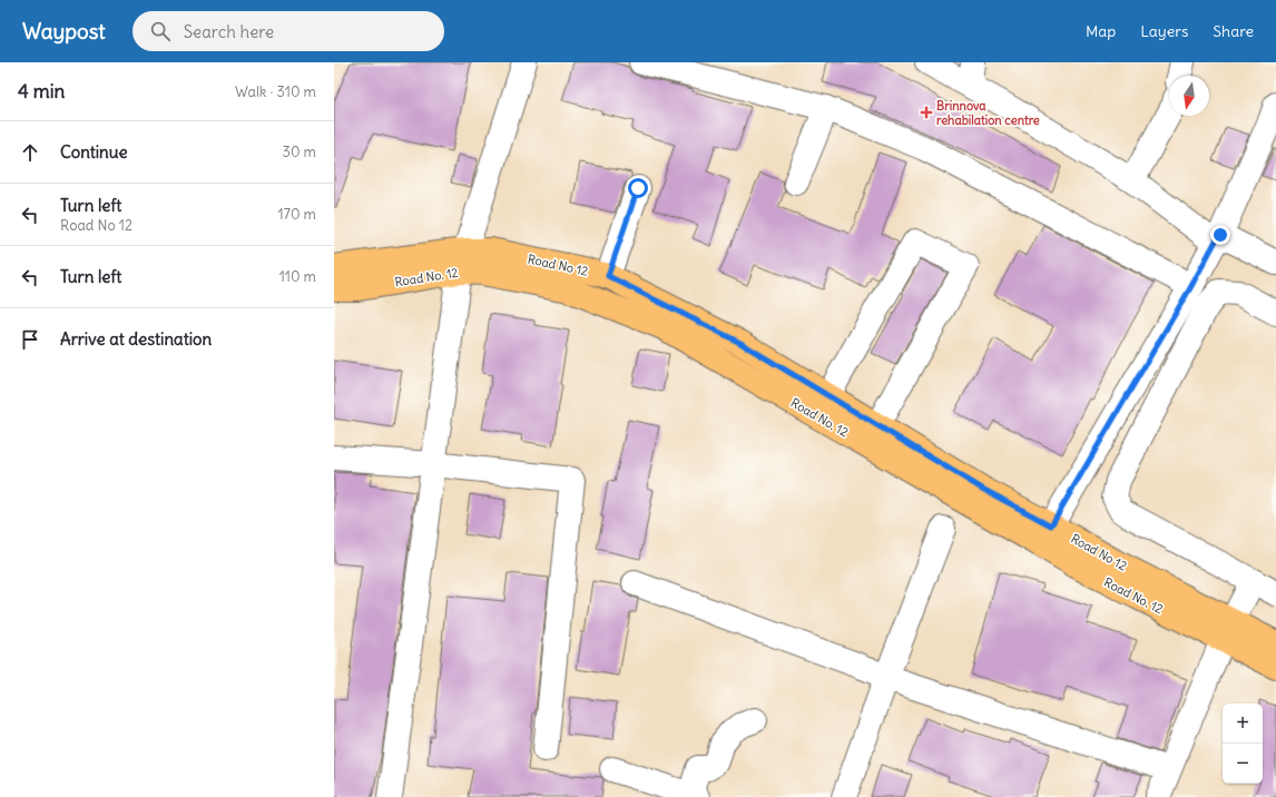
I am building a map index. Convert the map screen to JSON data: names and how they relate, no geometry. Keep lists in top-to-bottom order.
{
  "streets": {
    "main road": ["Road No 12", "Road No. 12"]
  },
  "crossings": [
    ["Road No 12", "Road No. 12"]
  ],
  "places": {
    "health": ["Brinnova rehabilation centre"]
  },
  "north": "bottom",
  "page": {
    "header": "Waypost",
    "search": "Search here",
    "nav": ["Map", "Layers", "Share"],
    "heading": ["4 min", "Walk · 310 m"],
    "list": [
      ["Continue", "30 m"],
      ["Turn left", "Road No 12", "170 m"],
      ["Turn left", "110 m"],
      "Arrive at destination"
    ],
    "map_buttons": ["+", "−"]
  }
}
